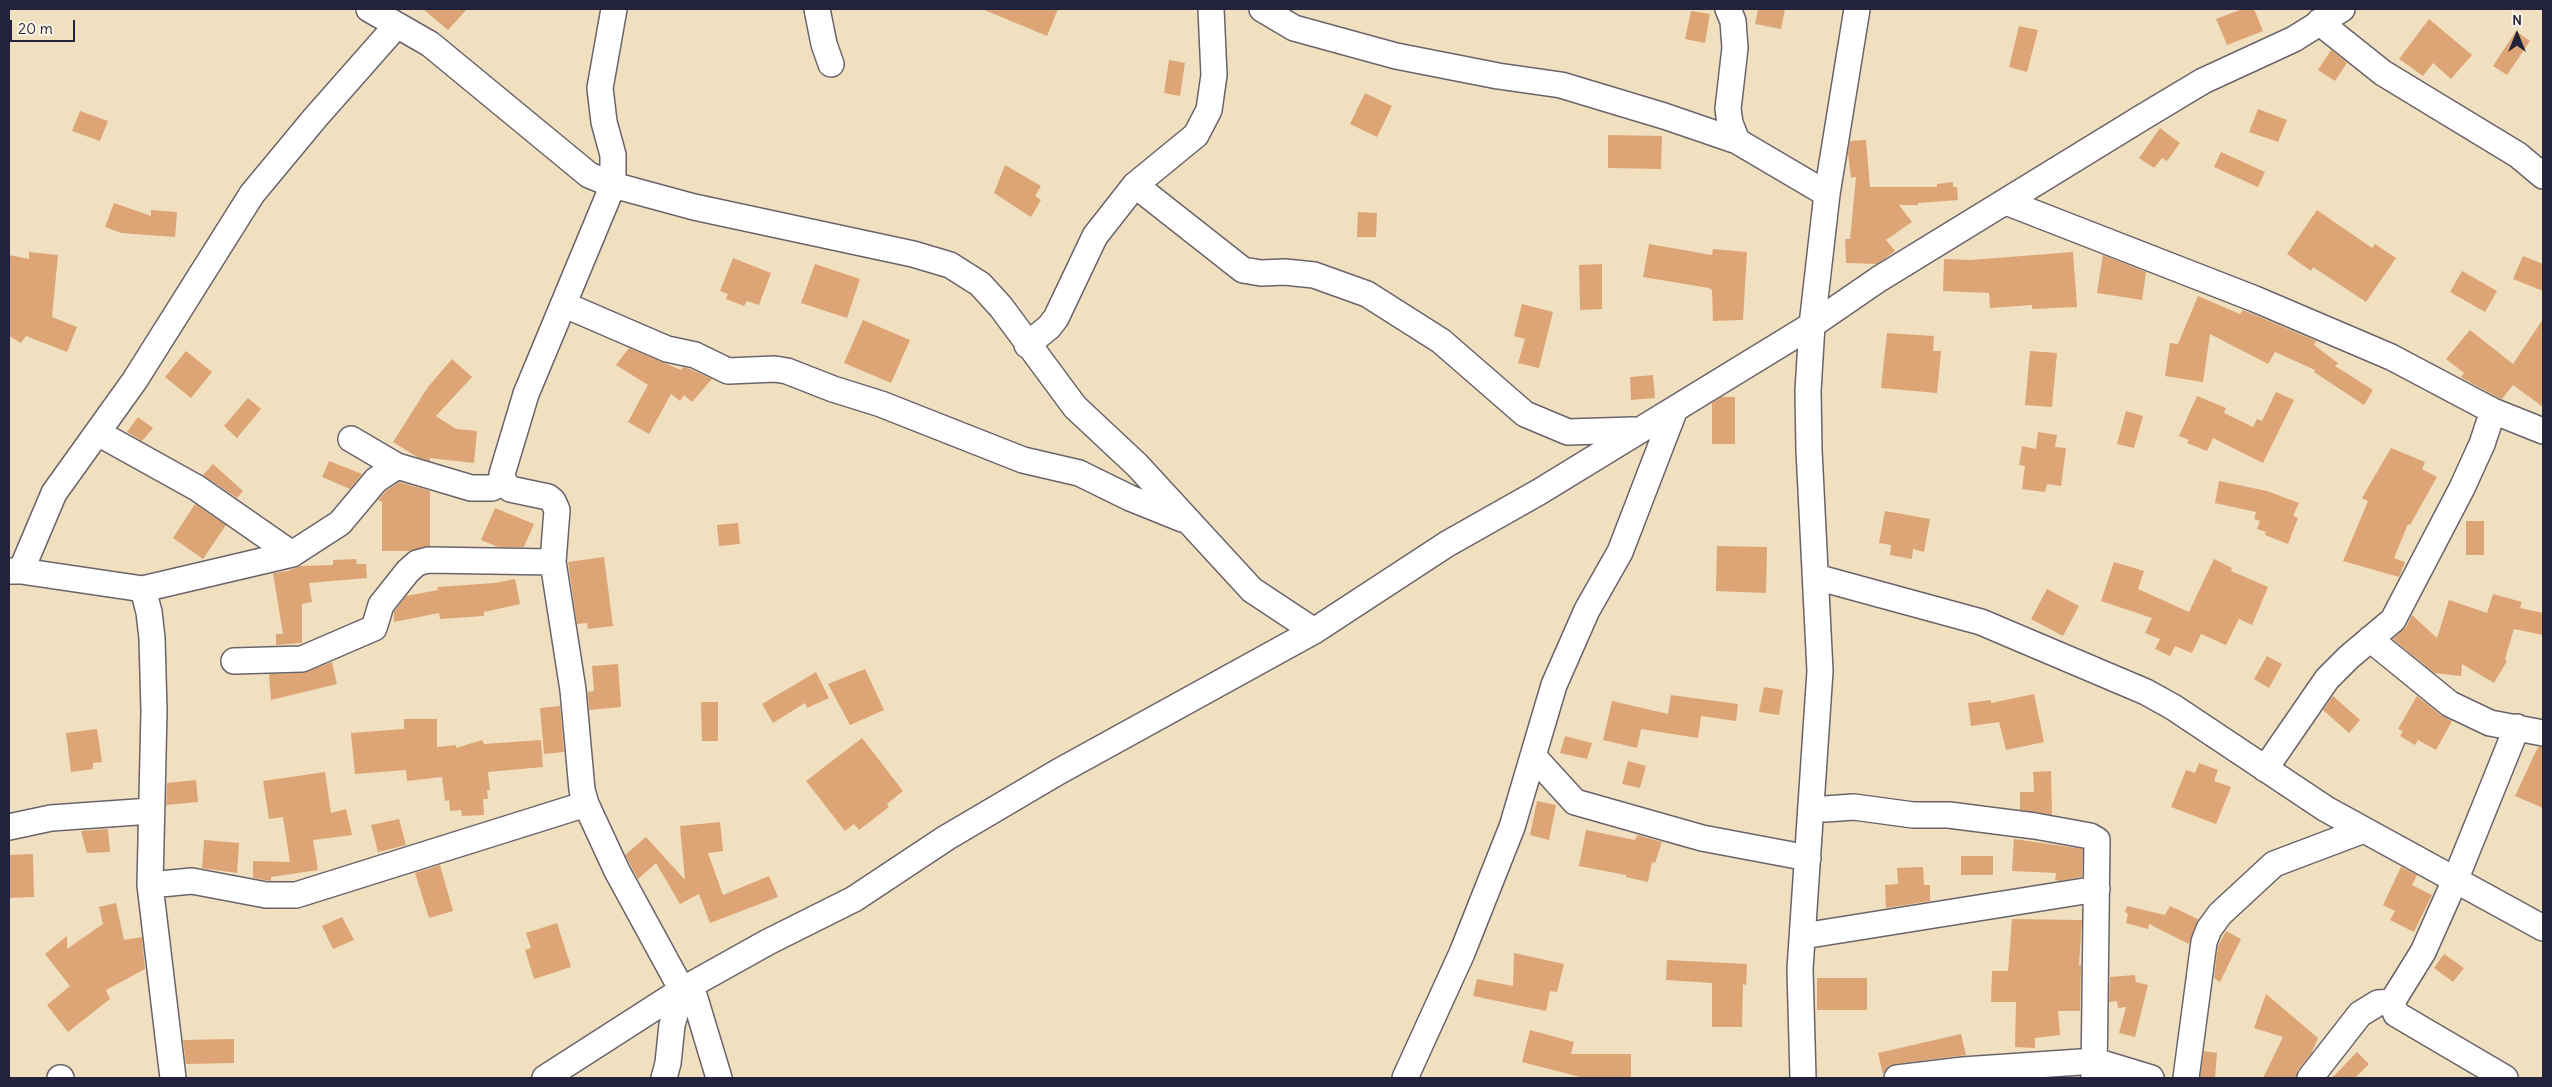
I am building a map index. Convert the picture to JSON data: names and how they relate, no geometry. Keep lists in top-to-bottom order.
{
  "scale_bar": "20 m",
  "north": "top"
}
